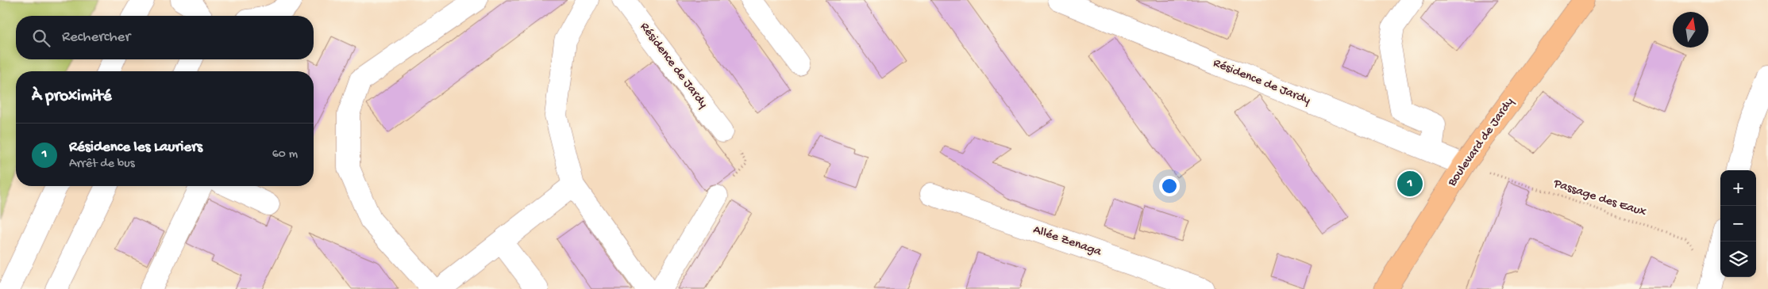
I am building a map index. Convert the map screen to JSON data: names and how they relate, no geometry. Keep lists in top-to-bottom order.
{
  "streets": {
    "main road": ["Boulevard de Jardy"],
    "street": ["Résidence de Jardy", "Allée Zenaga"],
    "path": ["Passage des Eaux"]
  },
  "crossings": [
    ["Résidence de Jardy", "Boulevard de Jardy"],
    ["Résidence de Jardy", "Passage des Eaux"],
    ["Boulevard de Jardy", "Passage des Eaux"]
  ],
  "north": "top",
  "page": {
    "search": "Rechercher",
    "heading": "À proximité",
    "list": [
      {
        "mark": "1",
        "name": "Résidence les Lauriers",
        "note": "Arrêt de bus",
        "value": "60 m"
      }
    ],
    "pins": "1",
    "map_buttons": ["+", "−"]
  }
}
